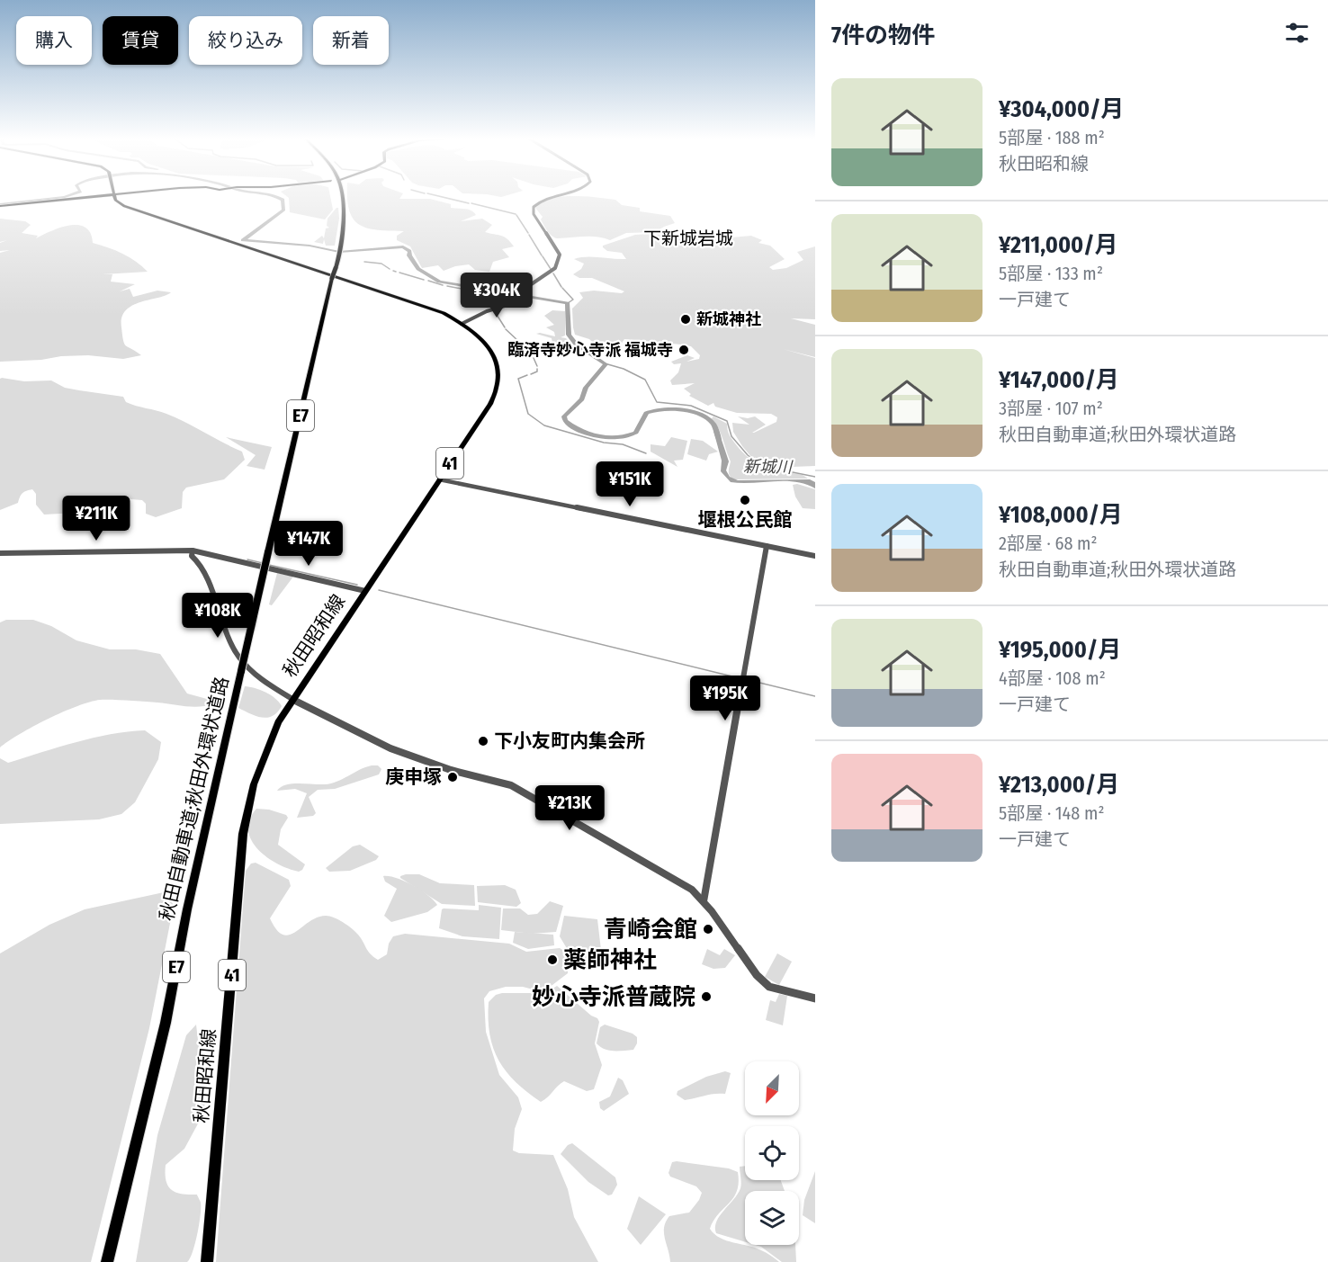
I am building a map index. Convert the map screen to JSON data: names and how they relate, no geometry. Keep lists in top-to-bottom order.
{
  "streets": {
    "highway": ["E7", "秋田自動車道;秋田外環状道路"],
    "main road": ["41", "秋田昭和線"]
  },
  "districts": ["下新城岩城"],
  "water": ["新城川"],
  "places": [
    "新城神社",
    "臨済寺妙心寺派 福城寺",
    "堰根公民館",
    "下小友町内集会所",
    "庚申塚",
    "青崎会館",
    "薬師神社",
    "妙心寺派普蔵院"
  ],
  "north": "bottom left",
  "page": {
    "heading": "7件の物件",
    "chip": [
      "購入",
      "賃貸",
      "絞り込み",
      "新着"
    ],
    "list": [
      {
        "name": "¥304,000/月",
        "note": "5部屋 · 188 m² · 秋田昭和線"
      },
      {
        "name": "¥211,000/月",
        "note": "5部屋 · 133 m² · 一戸建て"
      },
      {
        "name": "¥147,000/月",
        "note": "3部屋 · 107 m² · 秋田自動車道;秋田外環状道路"
      },
      {
        "name": "¥108,000/月",
        "note": "2部屋 · 68 m² · 秋田自動車道;秋田外環状道路"
      },
      {
        "name": "¥195,000/月",
        "note": "4部屋 · 108 m² · 一戸建て"
      },
      {
        "name": "¥213,000/月",
        "note": "5部屋 · 148 m² · 一戸建て"
      }
    ],
    "price": [
      "¥304K",
      "¥151K",
      "¥211K",
      "¥147K",
      "¥108K",
      "¥195K",
      "¥213K"
    ]
  }
}
